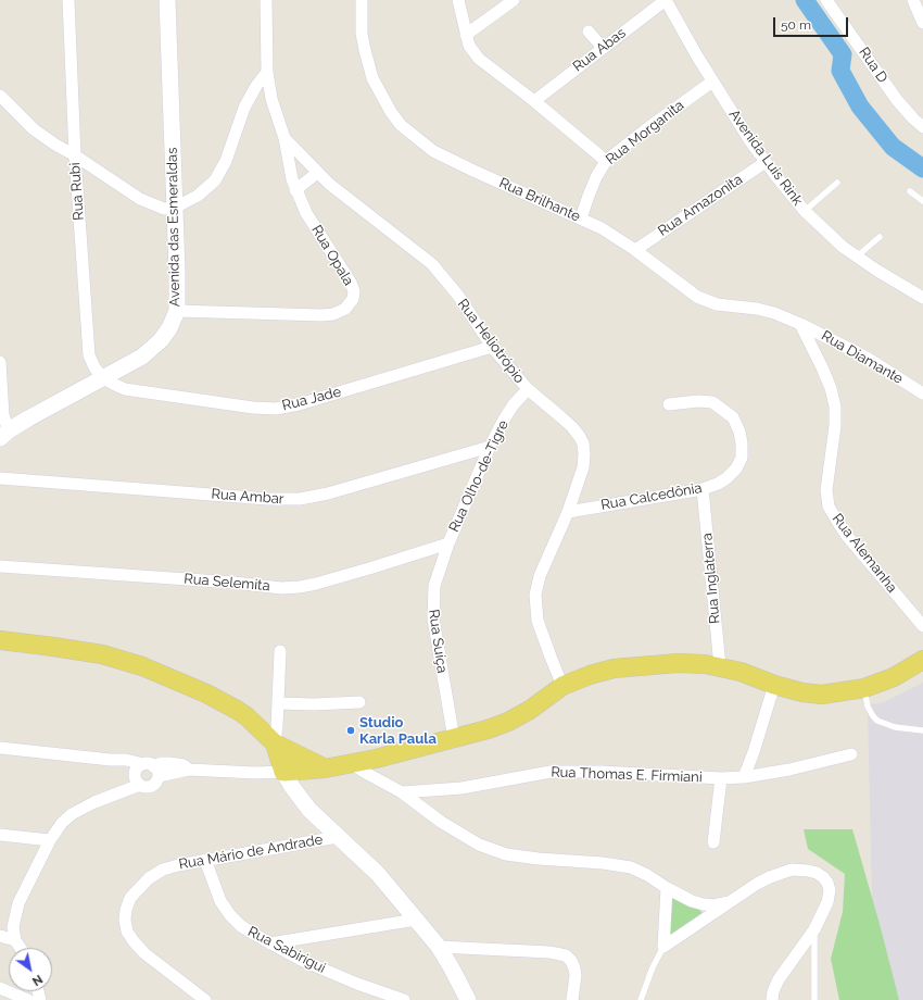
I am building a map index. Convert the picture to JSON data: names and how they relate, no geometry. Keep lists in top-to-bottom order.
{
  "streets": {
    "main road": ["Avenida das Esmeraldas"],
    "street": [
      "Rua Abas",
      "Rua D",
      "Rua Morganita",
      "Avenida Luis Rink",
      "Rua Rubi",
      "Rua Brilhante",
      "Rua Amazonita",
      "Rua Opala",
      "Rua Heliotrópio",
      "Rua Diamante",
      "Rua Jade",
      "Rua Olho-de-Tigre",
      "Rua Ambar",
      "Rua Calcedônia",
      "Rua Alemanha",
      "Rua Inglaterra",
      "Rua Selemita",
      "Rua Suíça",
      "Rua Thomas E. Firmiani",
      "Rua Mário de Andrade",
      "Rua Sabirigui"
    ]
  },
  "crossings": [
    ["Rua Abas", "Avenida Luis Rink"],
    ["Rua Morganita", "Avenida Luis Rink"],
    ["Rua Morganita", "Rua Brilhante"],
    ["Avenida Luis Rink", "Rua Amazonita"],
    ["Rua Rubi", "Avenida das Esmeraldas"],
    ["Rua Rubi", "Rua Jade"],
    ["Rua Brilhante", "Rua Amazonita"],
    ["Rua Brilhante", "Rua Diamante"],
    ["Rua Brilhante", "Rua Alemanha"],
    ["Avenida das Esmeraldas", "Rua Opala"],
    ["Avenida das Esmeraldas", "Rua Jade"],
    ["Rua Opala", "Rua Heliotrópio"],
    ["Rua Heliotrópio", "Rua Jade"],
    ["Rua Heliotrópio", "Rua Olho-de-Tigre"],
    ["Rua Heliotrópio", "Rua Calcedônia"],
    ["Rua Diamante", "Rua Alemanha"],
    ["Rua Olho-de-Tigre", "Rua Ambar"],
    ["Rua Olho-de-Tigre", "Rua Selemita"],
    ["Rua Olho-de-Tigre", "Rua Suíça"],
    ["Rua Calcedônia", "Rua Inglaterra"],
    ["Rua Selemita", "Rua Suíça"],
    ["Rua Mário de Andrade", "Rua Sabirigui"]
  ],
  "places": ["Studio Karla Paula"],
  "scale_bar": "50 m",
  "north": "bottom right"
}
